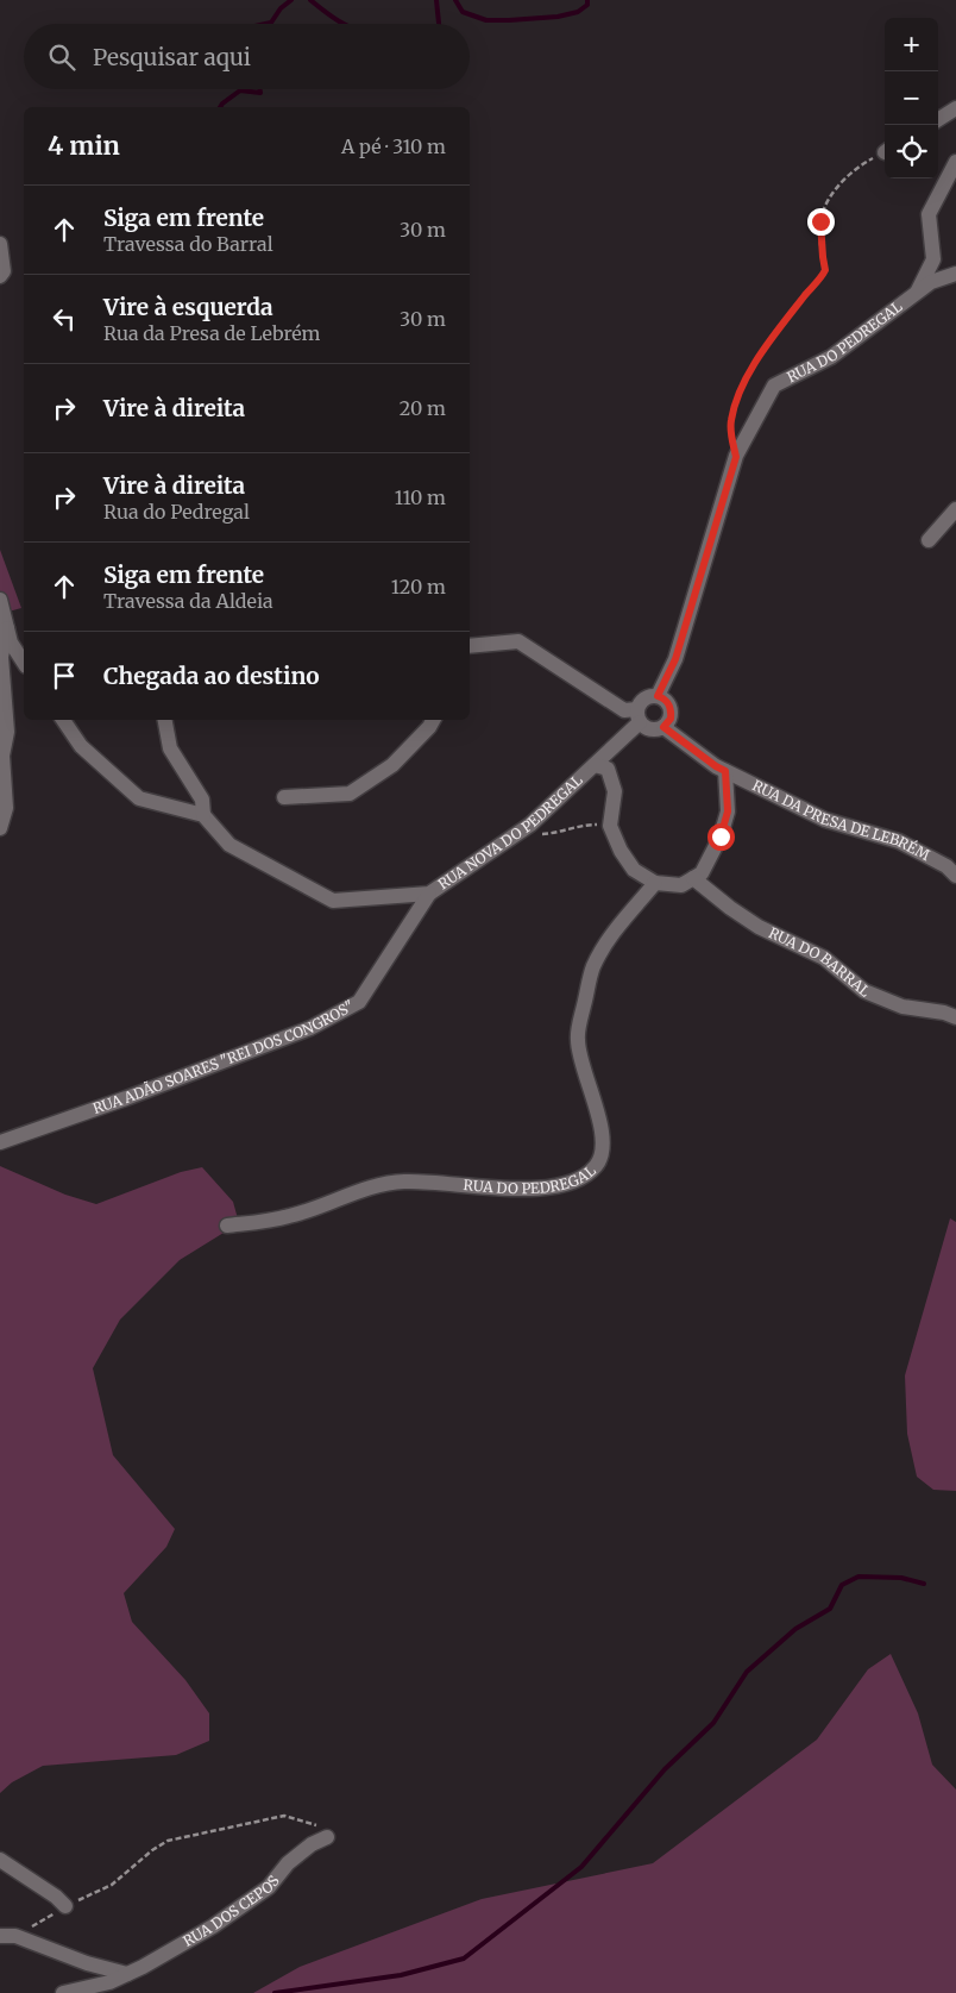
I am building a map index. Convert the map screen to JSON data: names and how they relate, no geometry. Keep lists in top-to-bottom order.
{
  "streets": {
    "street": [
      "RUA DO PEDREGAL",
      "RUA DA PRESA DE LEBRÉM",
      "RUA NOVA DO PEDREGAL",
      "RUA DO BARRAL",
      "RUA ADÃO SOARES \"REI DOS CONGROS\"",
      "RUA DOS CEPOS"
    ]
  },
  "crossings": [
    ["RUA DO PEDREGAL", "RUA DA PRESA DE LEBRÉM"],
    ["RUA NOVA DO PEDREGAL", "RUA ADÃO SOARES \"REI DOS CONGROS\""]
  ],
  "page": {
    "map_buttons": ["+", "−"],
    "search": "Pesquisar aqui",
    "heading": ["4 min", "A pé · 310 m"],
    "list": [
      ["Siga em frente", "Travessa do Barral", "30 m"],
      ["Vire à esquerda", "Rua da Presa de Lebrém", "30 m"],
      ["Vire à direita", "20 m"],
      ["Vire à direita", "Rua do Pedregal", "110 m"],
      ["Siga em frente", "Travessa da Aldeia", "120 m"],
      "Chegada ao destino"
    ]
  }
}
